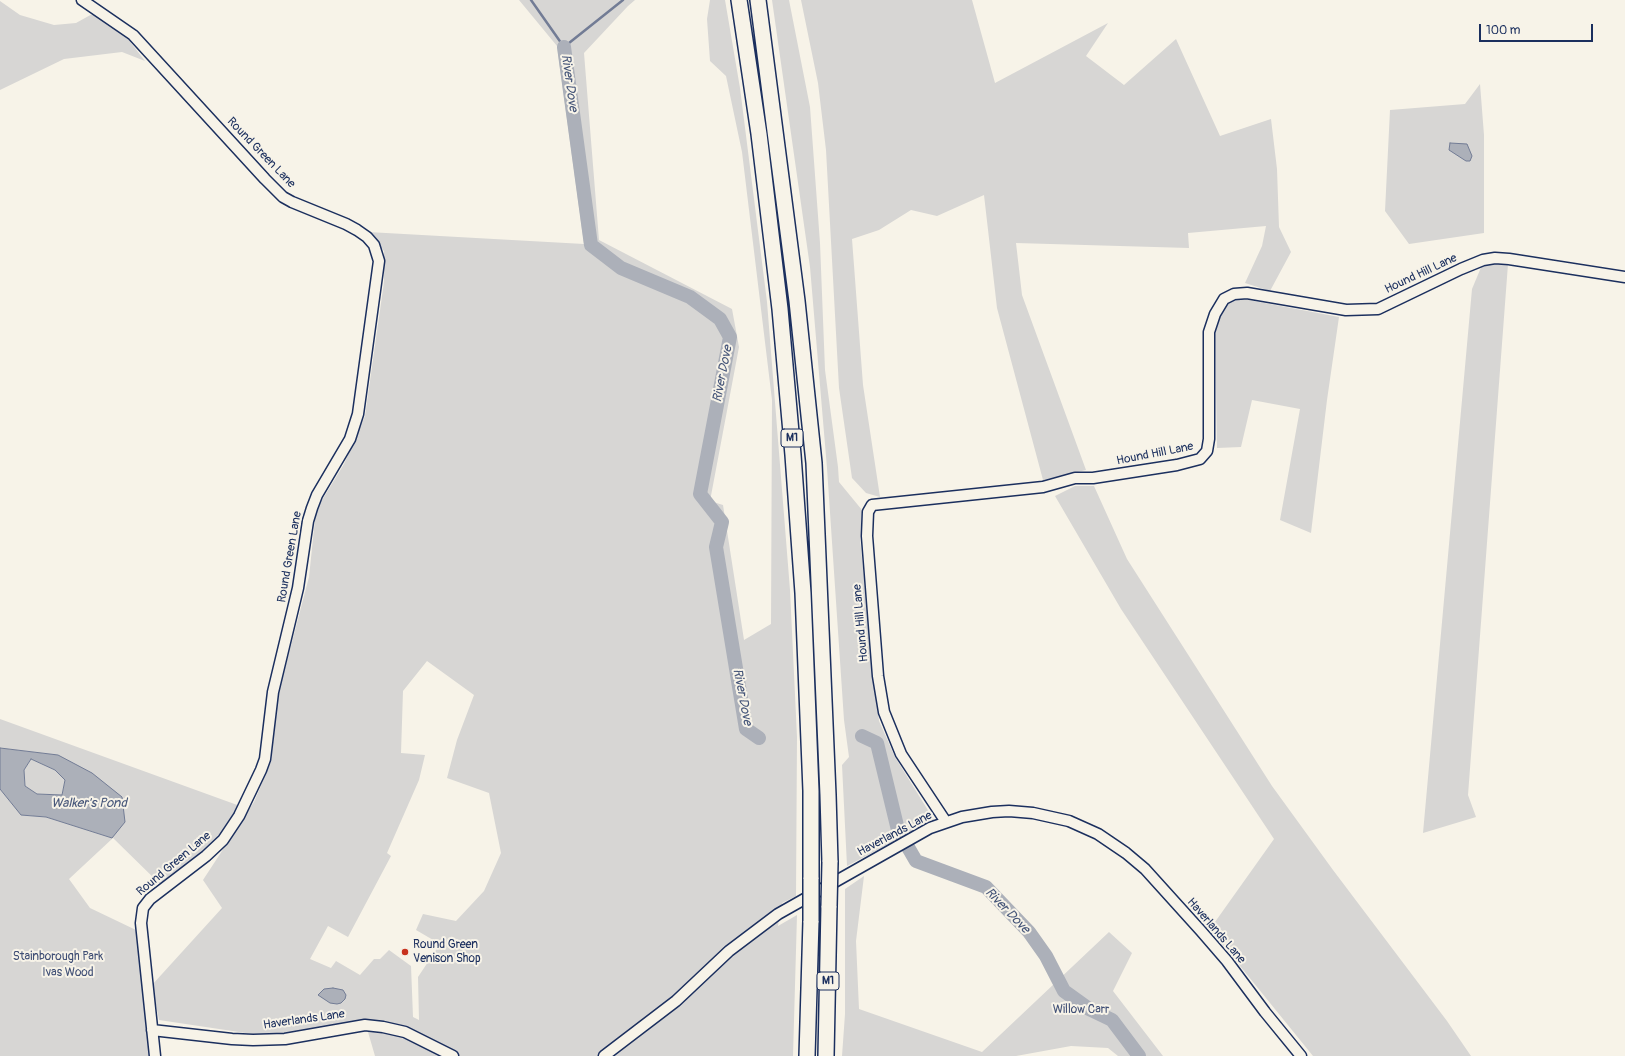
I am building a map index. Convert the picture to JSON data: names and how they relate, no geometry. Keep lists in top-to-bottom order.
{
  "streets": {
    "highway": ["M1"],
    "street": ["Round Green Lane", "Hound Hill Lane", "Haverlands Lane"]
  },
  "crossings": [
    ["Round Green Lane", "Haverlands Lane"],
    ["Hound Hill Lane", "Haverlands Lane"]
  ],
  "water": ["River Dove", "Walker's Pond"],
  "parks": ["Stainborough Park", "Ivas Wood", "Willow Carr"],
  "places": ["Round Green Venison Shop"],
  "scale_bar": "100 m"
}
